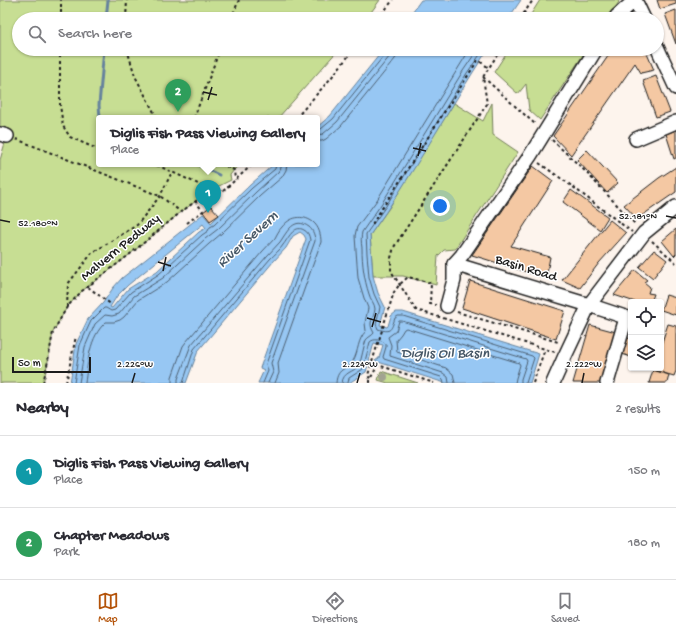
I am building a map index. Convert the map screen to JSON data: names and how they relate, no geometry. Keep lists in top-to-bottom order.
{
  "streets": {
    "street": ["Basin Road"],
    "path": ["Malvern Pedway"]
  },
  "water": ["River Severn", "Diglis Oil Basin"],
  "scale_bar": "50 m",
  "page": {
    "search": "Search here",
    "pins": ["2", "1"],
    "popup": ["Diglis Fish Pass Viewing Gallery", "Place"],
    "scale": "50 m",
    "heading": ["Nearby", "2 results"],
    "list": [
      {
        "mark": "1",
        "name": "Diglis Fish Pass Viewing Gallery",
        "note": "Place",
        "value": "150 m"
      },
      {
        "mark": "2",
        "name": "Chapter Meadows",
        "note": "Park",
        "value": "180 m"
      }
    ],
    "nav": ["Map", "Directions", "Saved"]
  },
  "coordinates": [
    "52.181°N",
    "52.180°N",
    "2.226°W",
    "2.224°W",
    "2.222°W"
  ]
}
